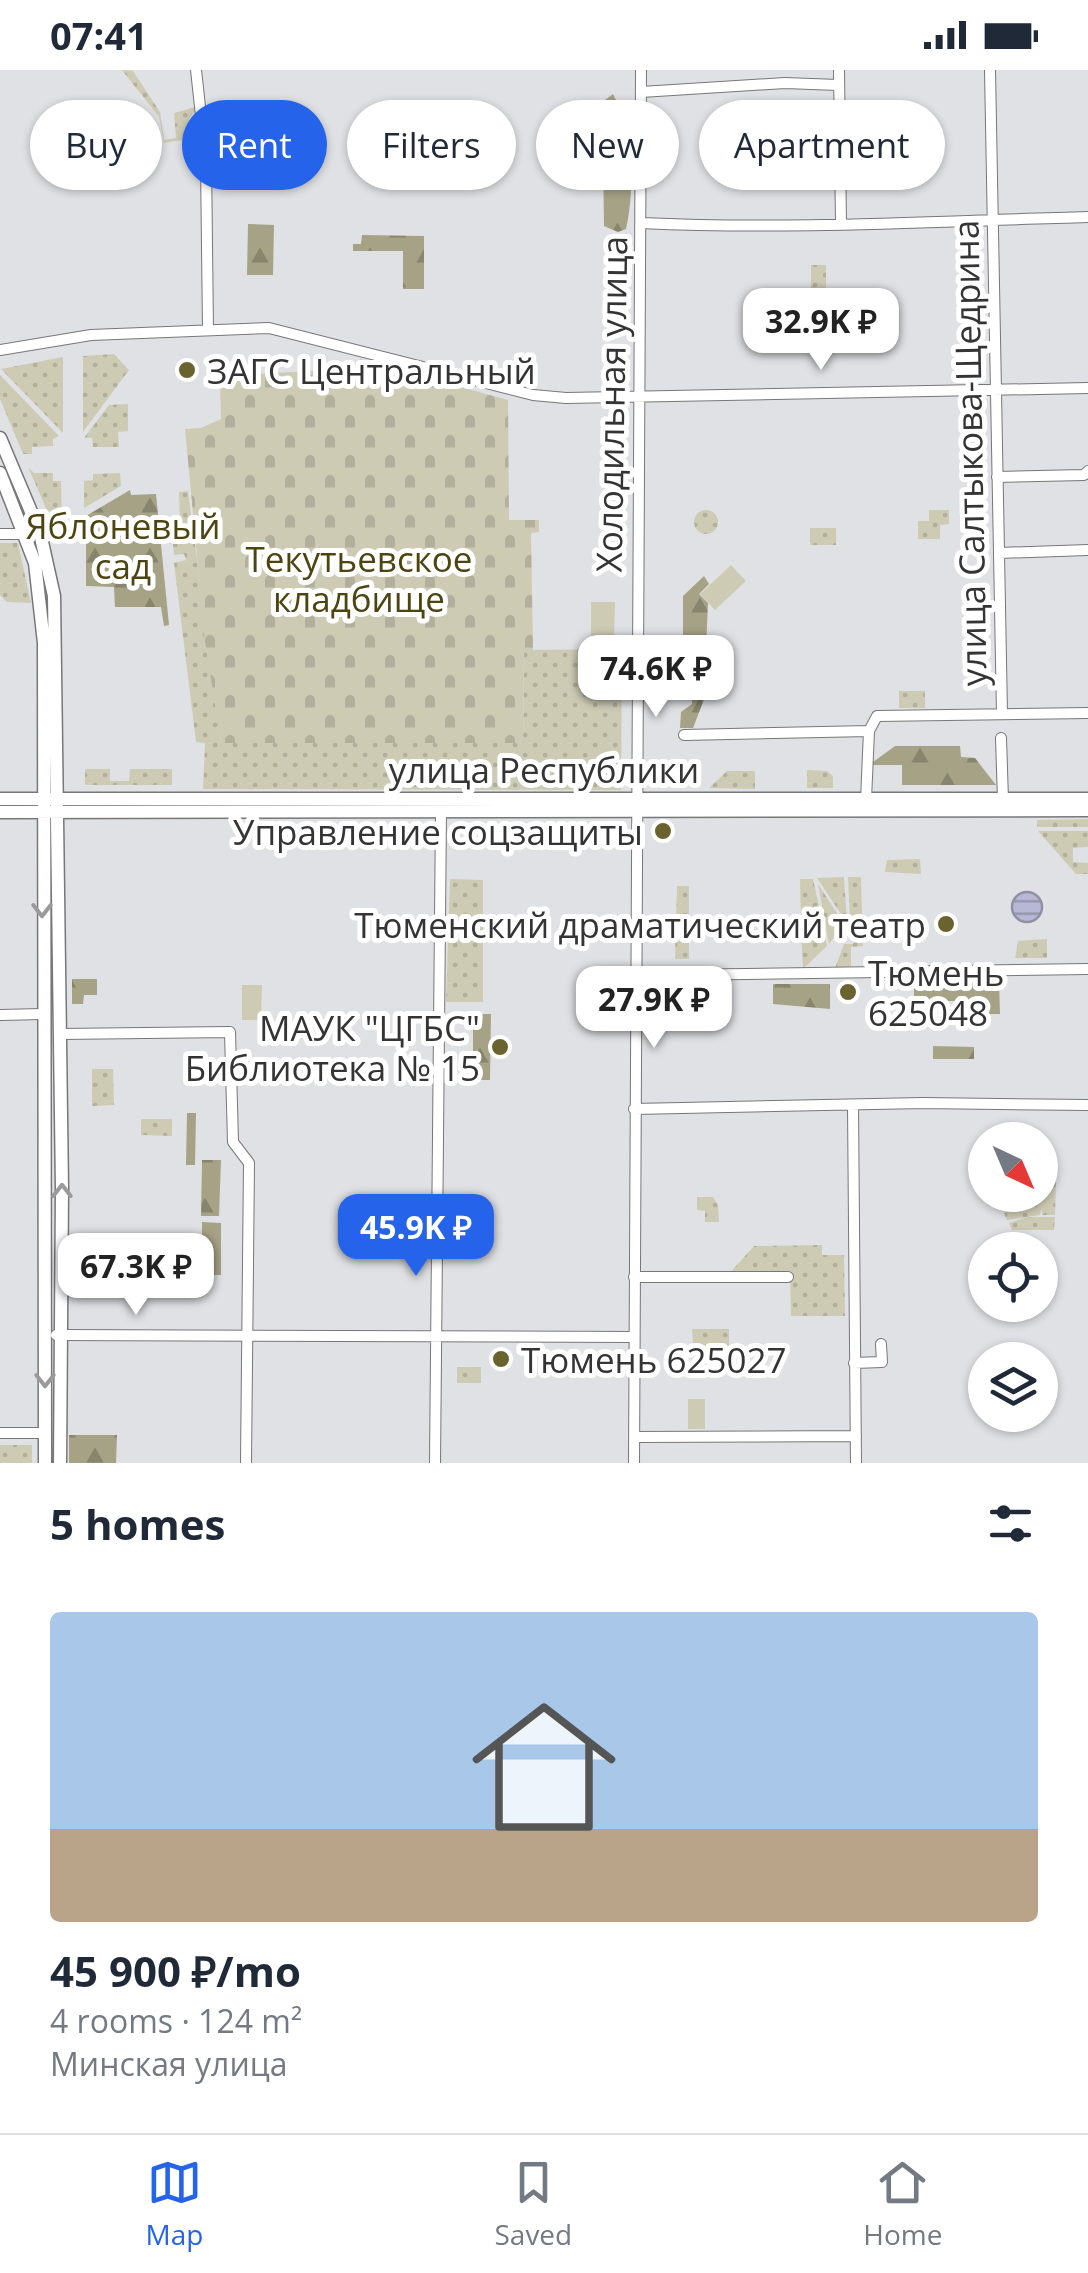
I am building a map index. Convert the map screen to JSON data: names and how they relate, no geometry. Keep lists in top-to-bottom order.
{
  "streets": {
    "main road": ["улица Республики"],
    "street": ["Холодильная улица", "улица Салтыкова-Щедрина"]
  },
  "crossings": [
    ["Холодильная улица", "улица Республики"]
  ],
  "parks": ["Яблоневый сад", "Текутьевское кладбище"],
  "places": [
    "ЗАГС Центральный",
    "Управление соцзащиты",
    "Тюменский драматический театр",
    "Тюмень 625048",
    "МАУК \"ЦГБС\" Библиотека № 15",
    "Тюмень 625027"
  ],
  "north": "bottom right",
  "page": {
    "status": "07:41",
    "chip": [
      "Buy",
      "Rent",
      "Filters",
      "New",
      "Apartment"
    ],
    "price": [
      "32.9K ₽",
      "74.6K ₽",
      "27.9K ₽",
      "45.9K ₽",
      "67.3K ₽"
    ],
    "heading": "5 homes",
    "list": [
      {
        "name": "45 900 ₽/mo",
        "note": "4 rooms · 124 m² · Минская улица"
      }
    ],
    "tabs": ["Map", "Saved", "Home"]
  }
}
